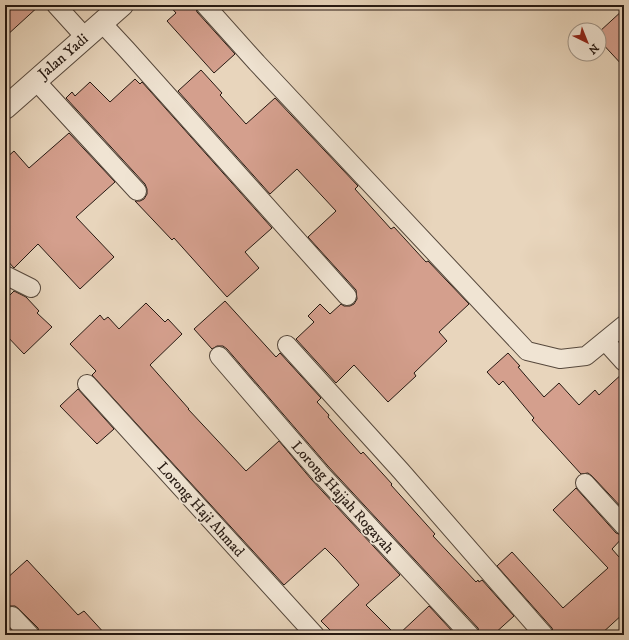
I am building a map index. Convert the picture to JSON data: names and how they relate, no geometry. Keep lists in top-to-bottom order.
{
  "streets": {
    "street": ["Jalan Yadi", "Lorong Hajjah Rogayah", "Lorong Haji Ahmad"]
  },
  "north": "bottom right"
}
